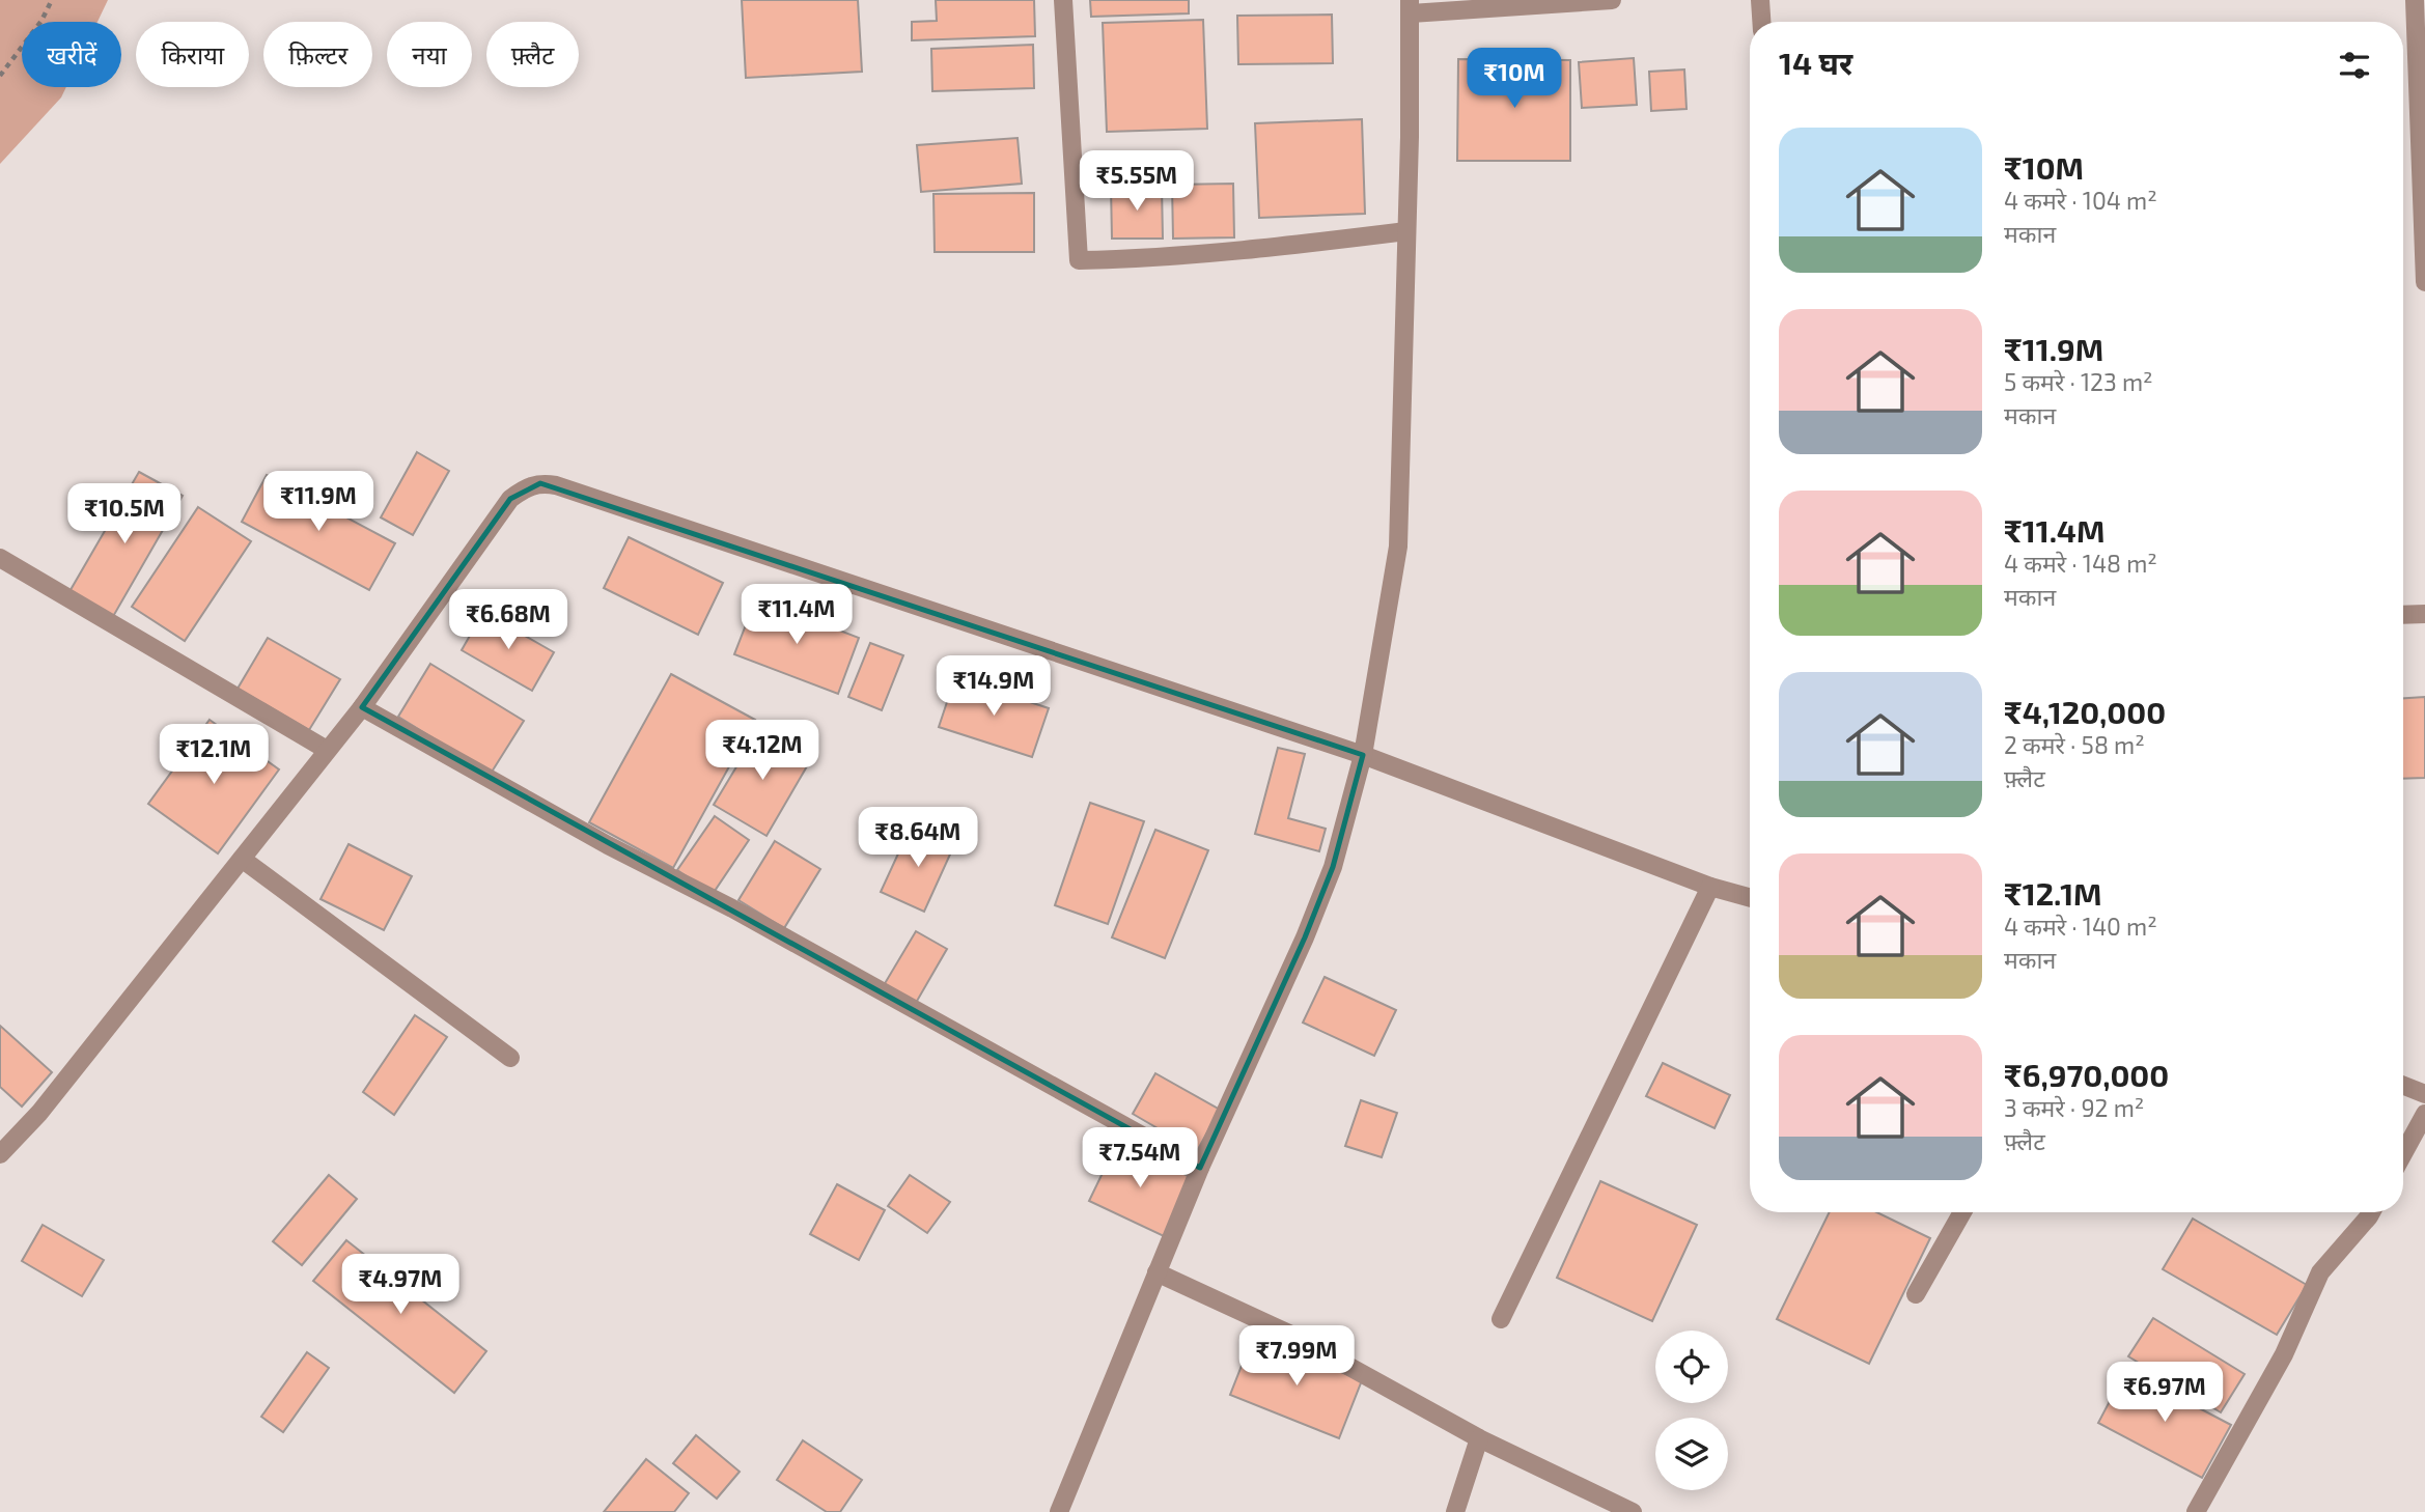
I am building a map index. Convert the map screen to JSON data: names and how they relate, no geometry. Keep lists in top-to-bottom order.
{
  "page": {
    "chip": [
      "खरीदें",
      "किराया",
      "फ़िल्टर",
      "नया",
      "फ़्लैट"
    ],
    "heading": "14 घर",
    "price": [
      "₹10M",
      "₹5.55M",
      "₹11.9M",
      "₹10.5M",
      "₹11.4M",
      "₹6.68M",
      "₹14.9M",
      "₹4.12M",
      "₹12.1M",
      "₹8.64M",
      "₹7.54M",
      "₹4.97M",
      "₹7.99M",
      "₹6.97M"
    ],
    "list": [
      {
        "name": "₹10M",
        "note": "4 कमरे · 104 m² · मकान"
      },
      {
        "name": "₹11.9M",
        "note": "5 कमरे · 123 m² · मकान"
      },
      {
        "name": "₹11.4M",
        "note": "4 कमरे · 148 m² · मकान"
      },
      {
        "name": "₹4,120,000",
        "note": "2 कमरे · 58 m² · फ़्लैट"
      },
      {
        "name": "₹12.1M",
        "note": "4 कमरे · 140 m² · मकान"
      },
      {
        "name": "₹6,970,000",
        "note": "3 कमरे · 92 m² · फ़्लैट"
      }
    ]
  }
}
